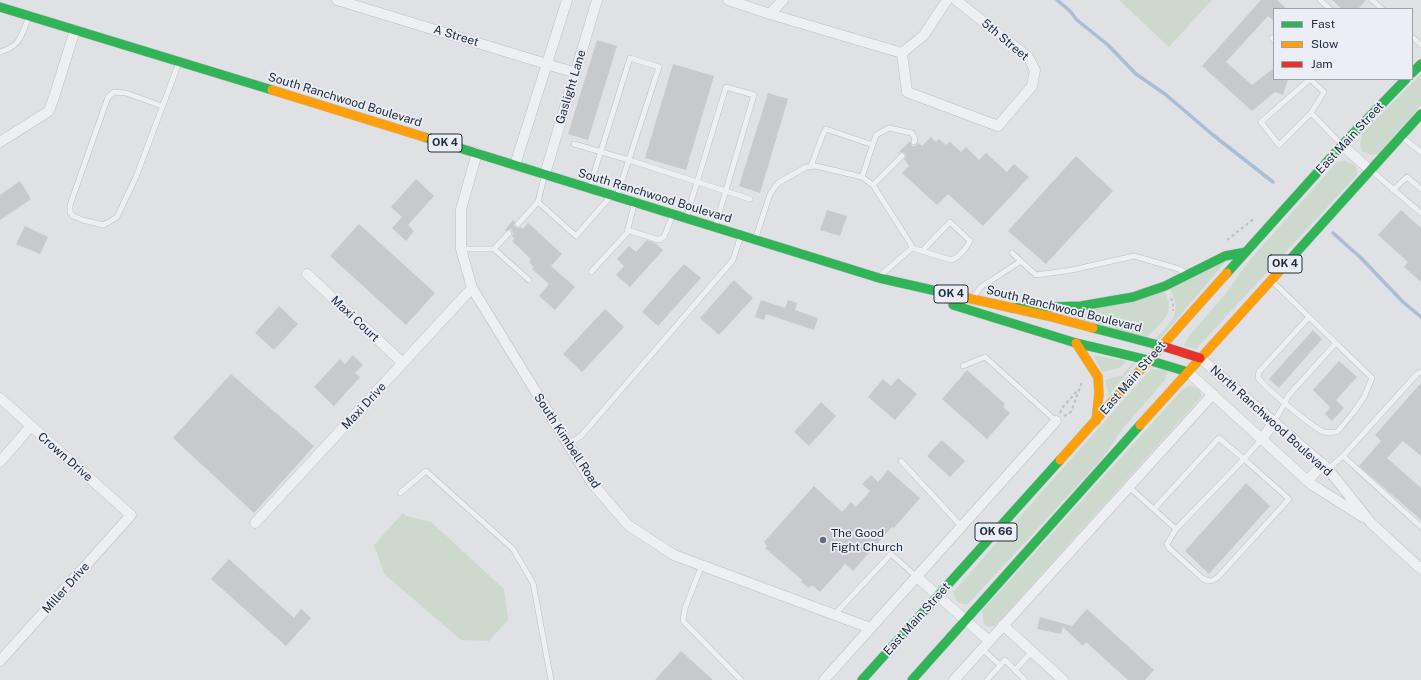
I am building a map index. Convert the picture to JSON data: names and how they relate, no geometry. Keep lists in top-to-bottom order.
{
  "streets": {
    "main road": [
      "South Ranchwood Boulevard",
      "East Main Street",
      "OK 4",
      "OK 66"
    ],
    "street": [
      "A Street",
      "5th Street",
      "Gaslight Lane",
      "Maxi Court",
      "Maxi Drive",
      "North Ranchwood Boulevard",
      "South Kimbell Road",
      "Crown Drive",
      "Miller Drive"
    ]
  },
  "crossings": [
    ["A Street", "Gaslight Lane"],
    ["Gaslight Lane", "South Ranchwood Boulevard"],
    ["South Ranchwood Boulevard", "East Main Street"],
    ["South Ranchwood Boulevard", "OK 4"],
    ["South Ranchwood Boulevard", "North Ranchwood Boulevard"],
    ["South Ranchwood Boulevard", "South Kimbell Road"],
    ["East Main Street", "OK 4"],
    ["OK 4", "North Ranchwood Boulevard"],
    ["OK 4", "OK 66"],
    ["Maxi Court", "Maxi Drive"],
    ["Maxi Drive", "South Kimbell Road"],
    ["North Ranchwood Boulevard", "OK 66"],
    ["Crown Drive", "Miller Drive"]
  ],
  "places": ["The Good Fight Church"],
  "legend": ["Fast", "Slow", "Jam"]
}
